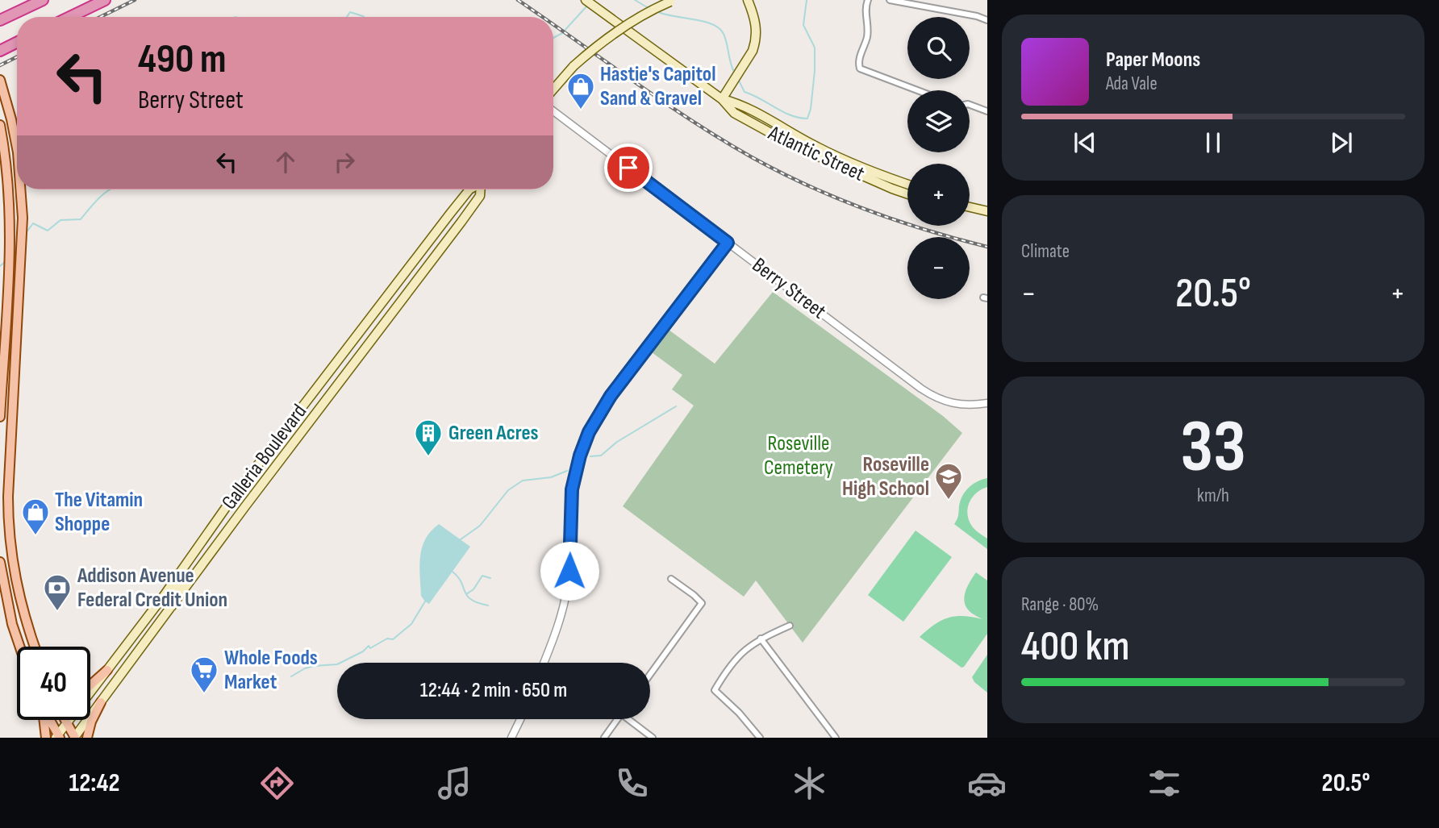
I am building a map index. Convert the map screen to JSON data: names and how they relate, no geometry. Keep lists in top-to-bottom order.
{
  "streets": {
    "main road": ["Atlantic Street", "Galleria Boulevard"],
    "street": ["Berry Street"]
  },
  "parks": ["Roseville Cemetery"],
  "places": {
    "shop": ["Hastie's Capitol Sand & Gravel", "The Vitamin Shoppe"],
    "building": ["Green Acres"],
    "school or university": ["Roseville High School"],
    "bank": ["Addison Avenue Federal Credit Union"],
    "supermarket": ["Whole Foods Market"]
  },
  "page": {
    "map_buttons": ["+", "−"],
    "turn": ["490 m", "Berry Street"],
    "song": ["Paper Moons", "Ada Vale"],
    "tile": [
      "Climate",
      ["33", "km/h"],
      ["Range · 80%", "400 km"]
    ],
    "heat": ["−", "20.5°", "+"],
    "limit": "40",
    "trip": "12:44 · 2 min · 650 m",
    "tabs": ["12:42", "20.5°"]
  }
}
